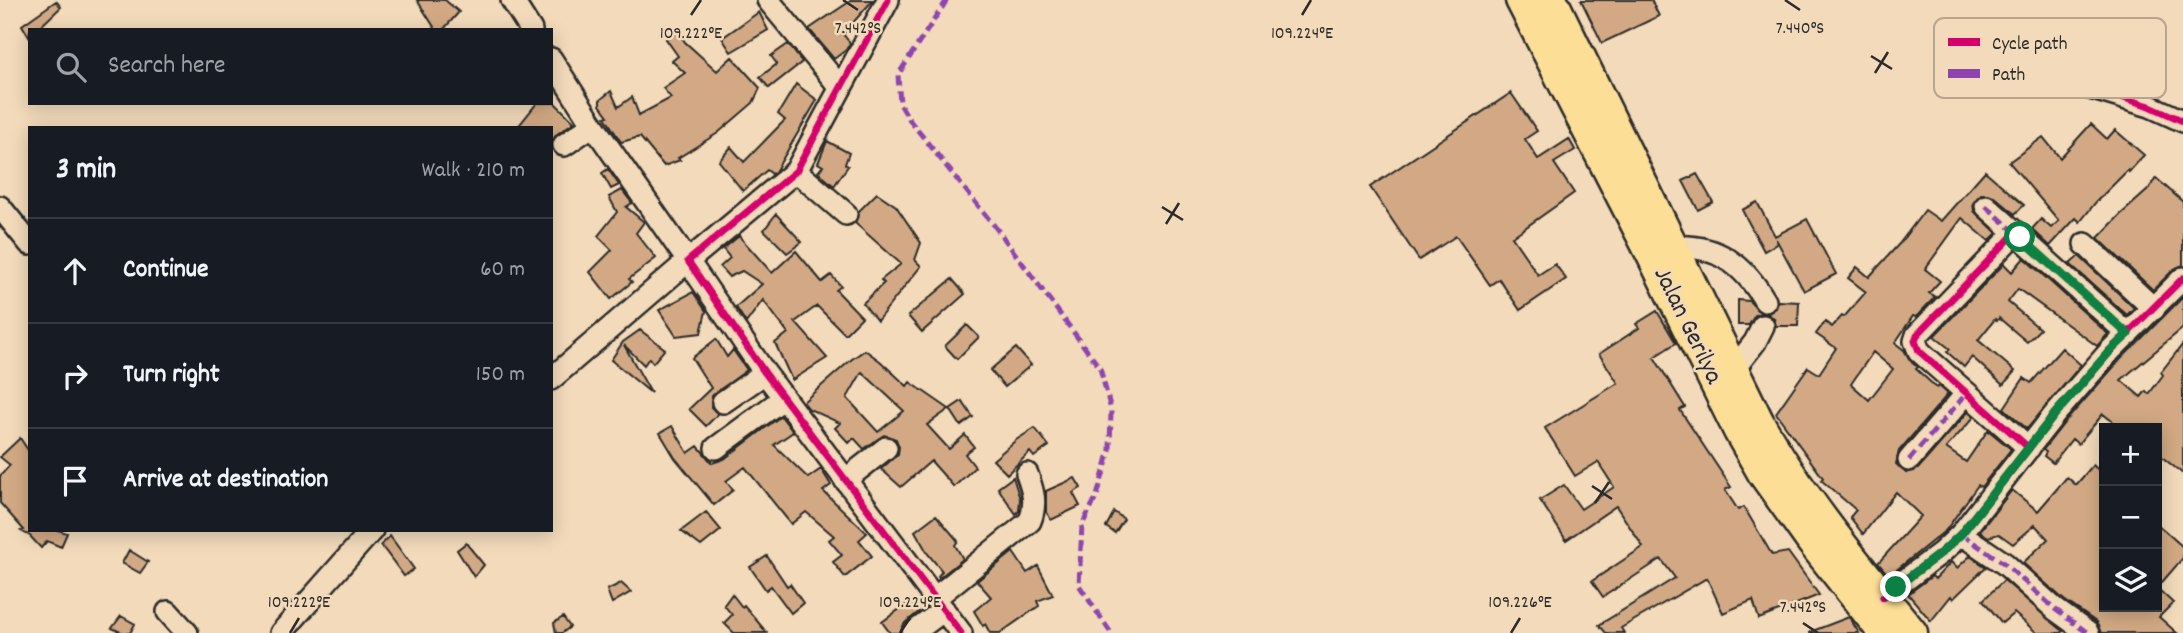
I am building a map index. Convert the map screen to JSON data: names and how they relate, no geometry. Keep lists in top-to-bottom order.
{
  "streets": {
    "highway": ["Jalan Gerilya"]
  },
  "legend": ["Cycle path", "Path"],
  "page": {
    "search": "Search here",
    "heading": ["3 min", "Walk · 210 m"],
    "list": [
      ["Continue", "60 m"],
      ["Turn right", "150 m"],
      "Arrive at destination"
    ],
    "map_buttons": ["+", "−"]
  },
  "coordinates": [
    "7.442°S",
    "7.440°S",
    "109.224°E",
    "109.222°E",
    "109.226°E"
  ]
}
